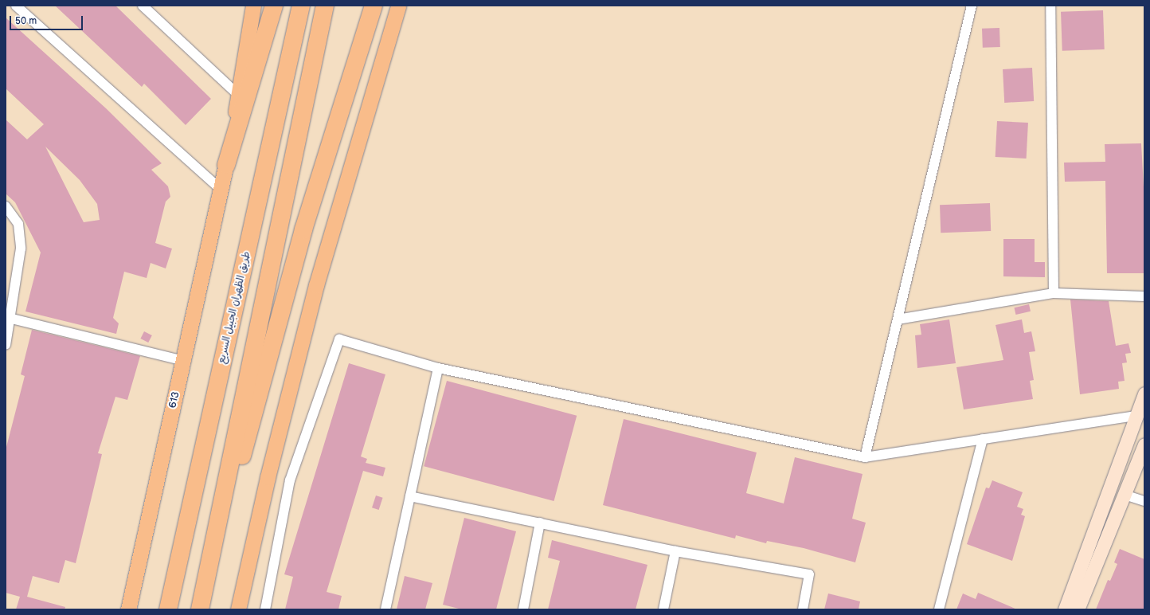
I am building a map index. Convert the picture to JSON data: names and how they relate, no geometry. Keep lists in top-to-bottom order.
{
  "streets": {
    "highway": ["طريق الظهران الجبيل السريع"],
    "main road": ["613"]
  },
  "scale_bar": "50 m"
}
